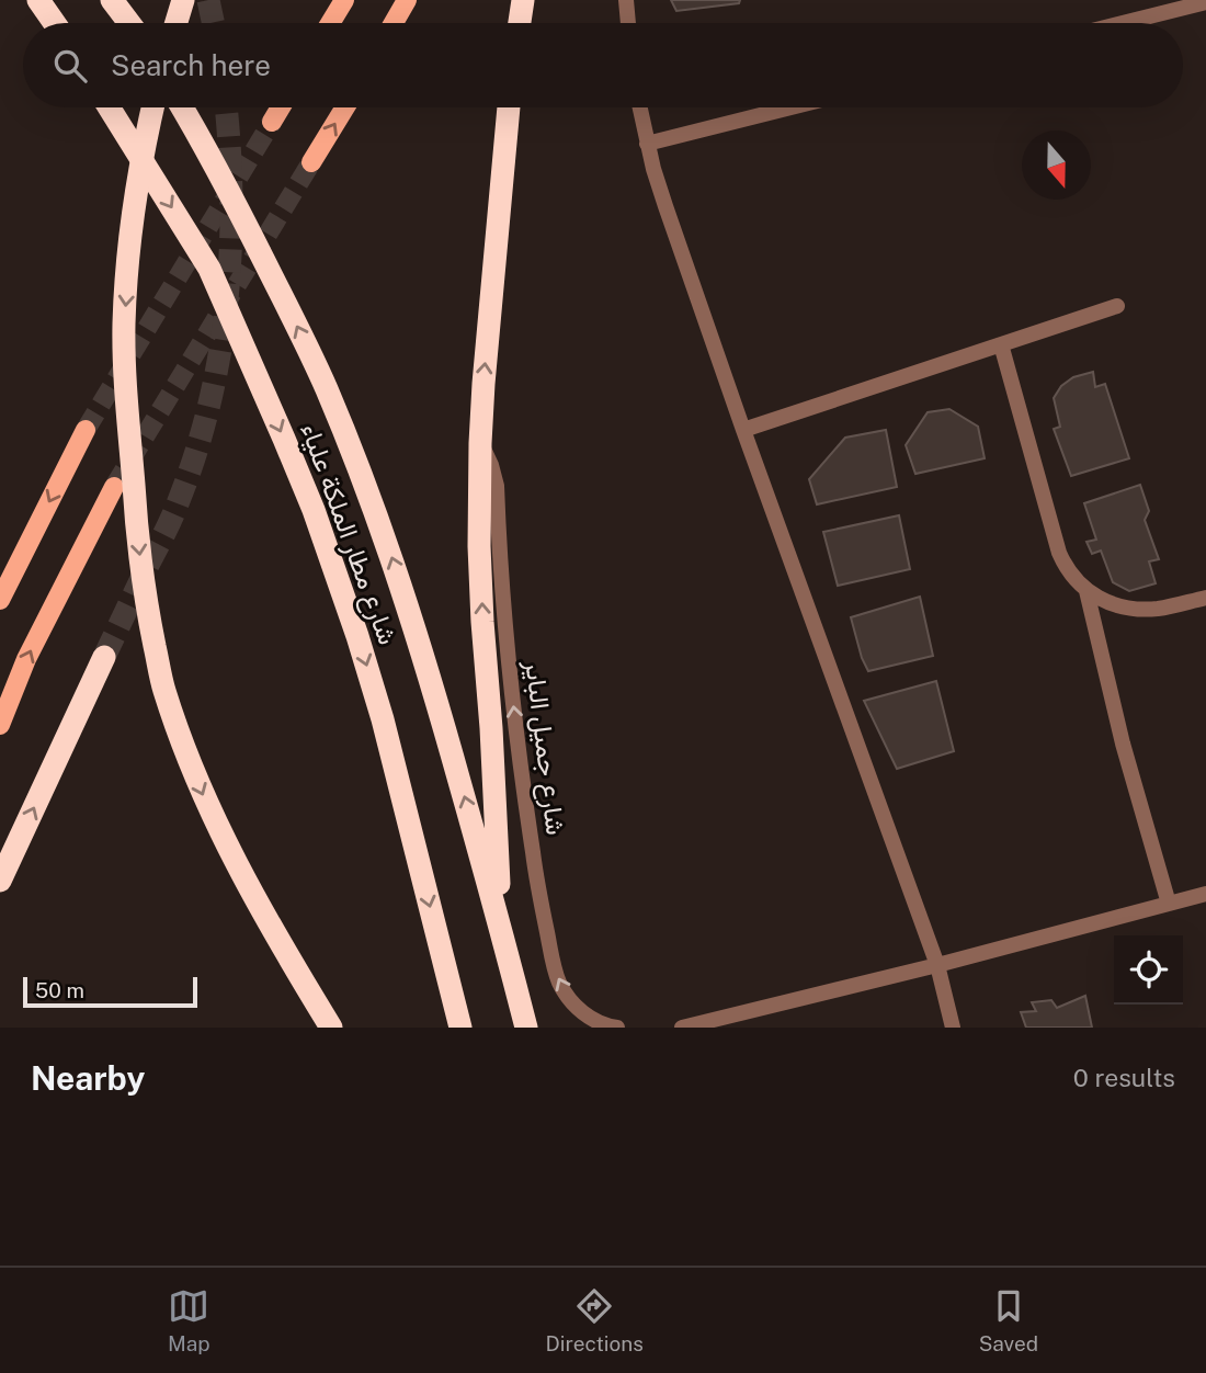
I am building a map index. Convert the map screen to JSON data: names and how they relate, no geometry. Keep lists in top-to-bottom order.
{
  "streets": {
    "highway": ["شارع مطار الملكة علياء"],
    "street": ["شارع جميل الباير"]
  },
  "one_way": ["شارع جميل الباير"],
  "scale_bar": "50 m",
  "north": "bottom",
  "page": {
    "search": "Search here",
    "scale": "50 m",
    "heading": ["Nearby", "0 results"],
    "nav": ["Map", "Directions", "Saved"]
  }
}
